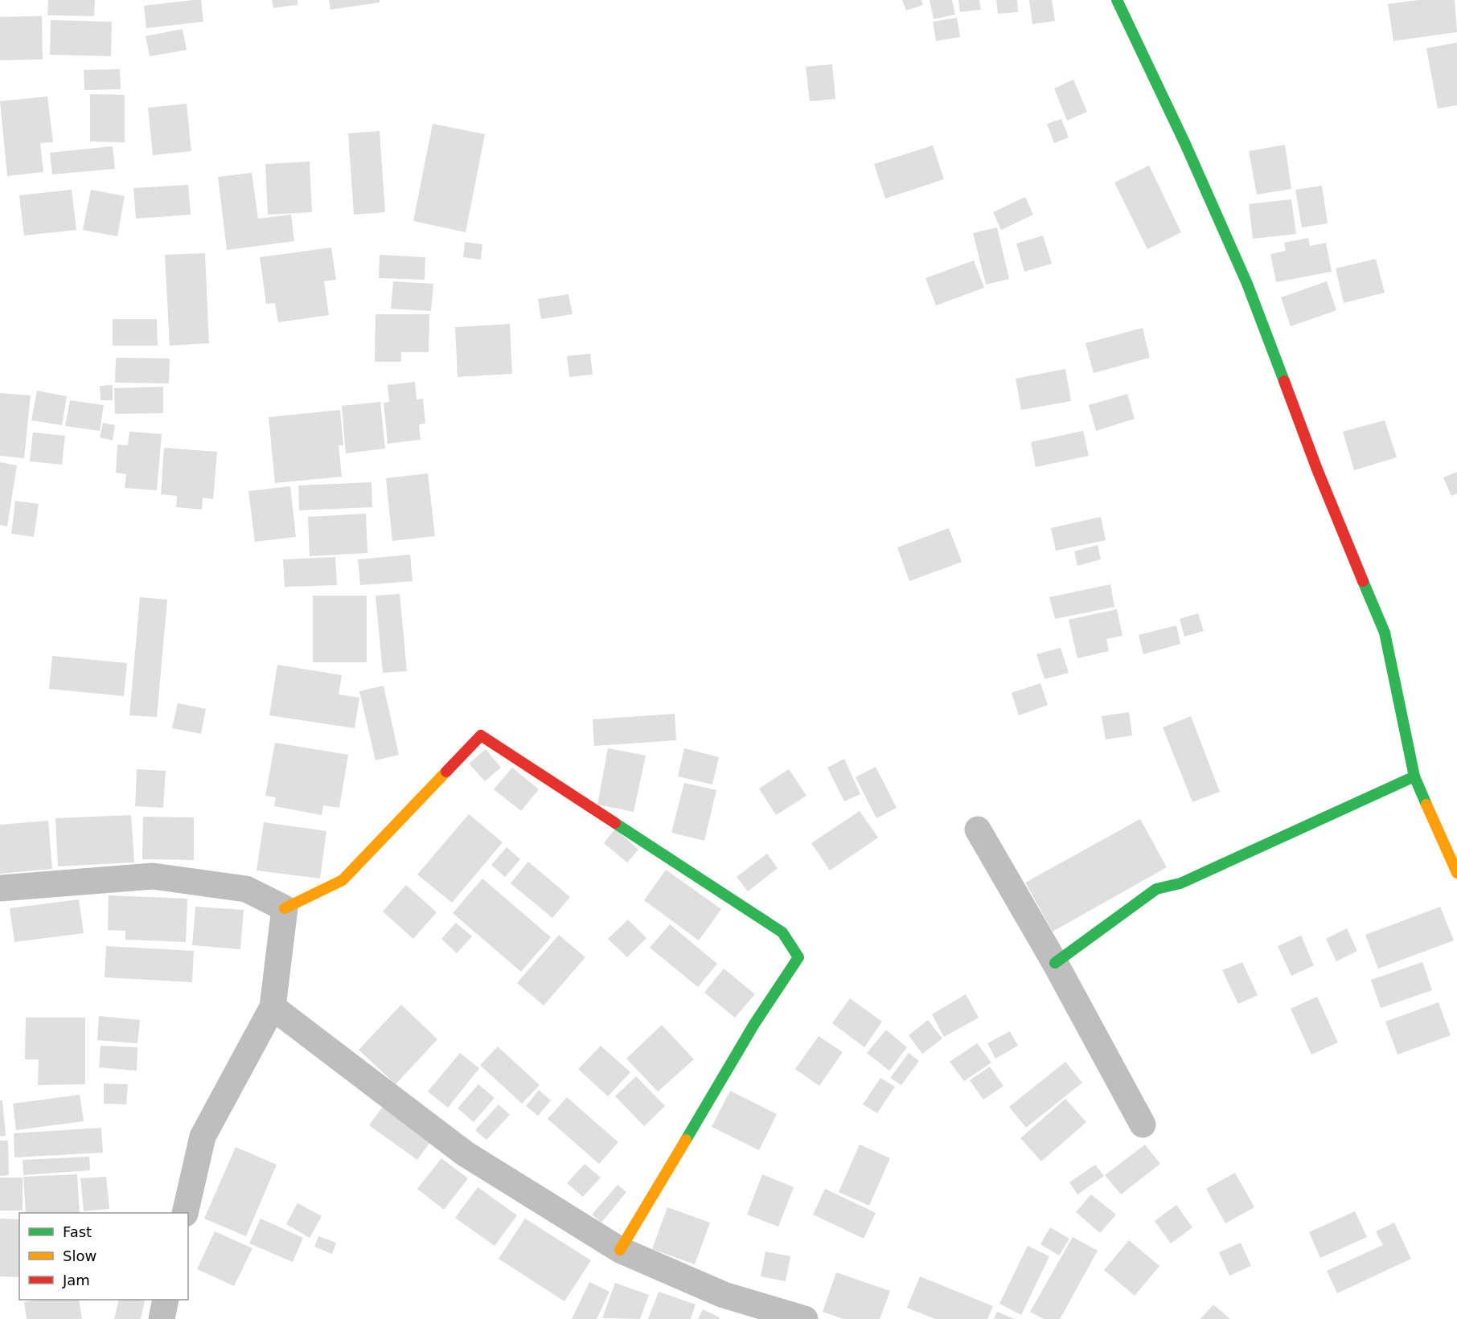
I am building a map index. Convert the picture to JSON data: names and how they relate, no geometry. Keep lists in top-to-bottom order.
{
  "legend": ["Fast", "Slow", "Jam"]
}
